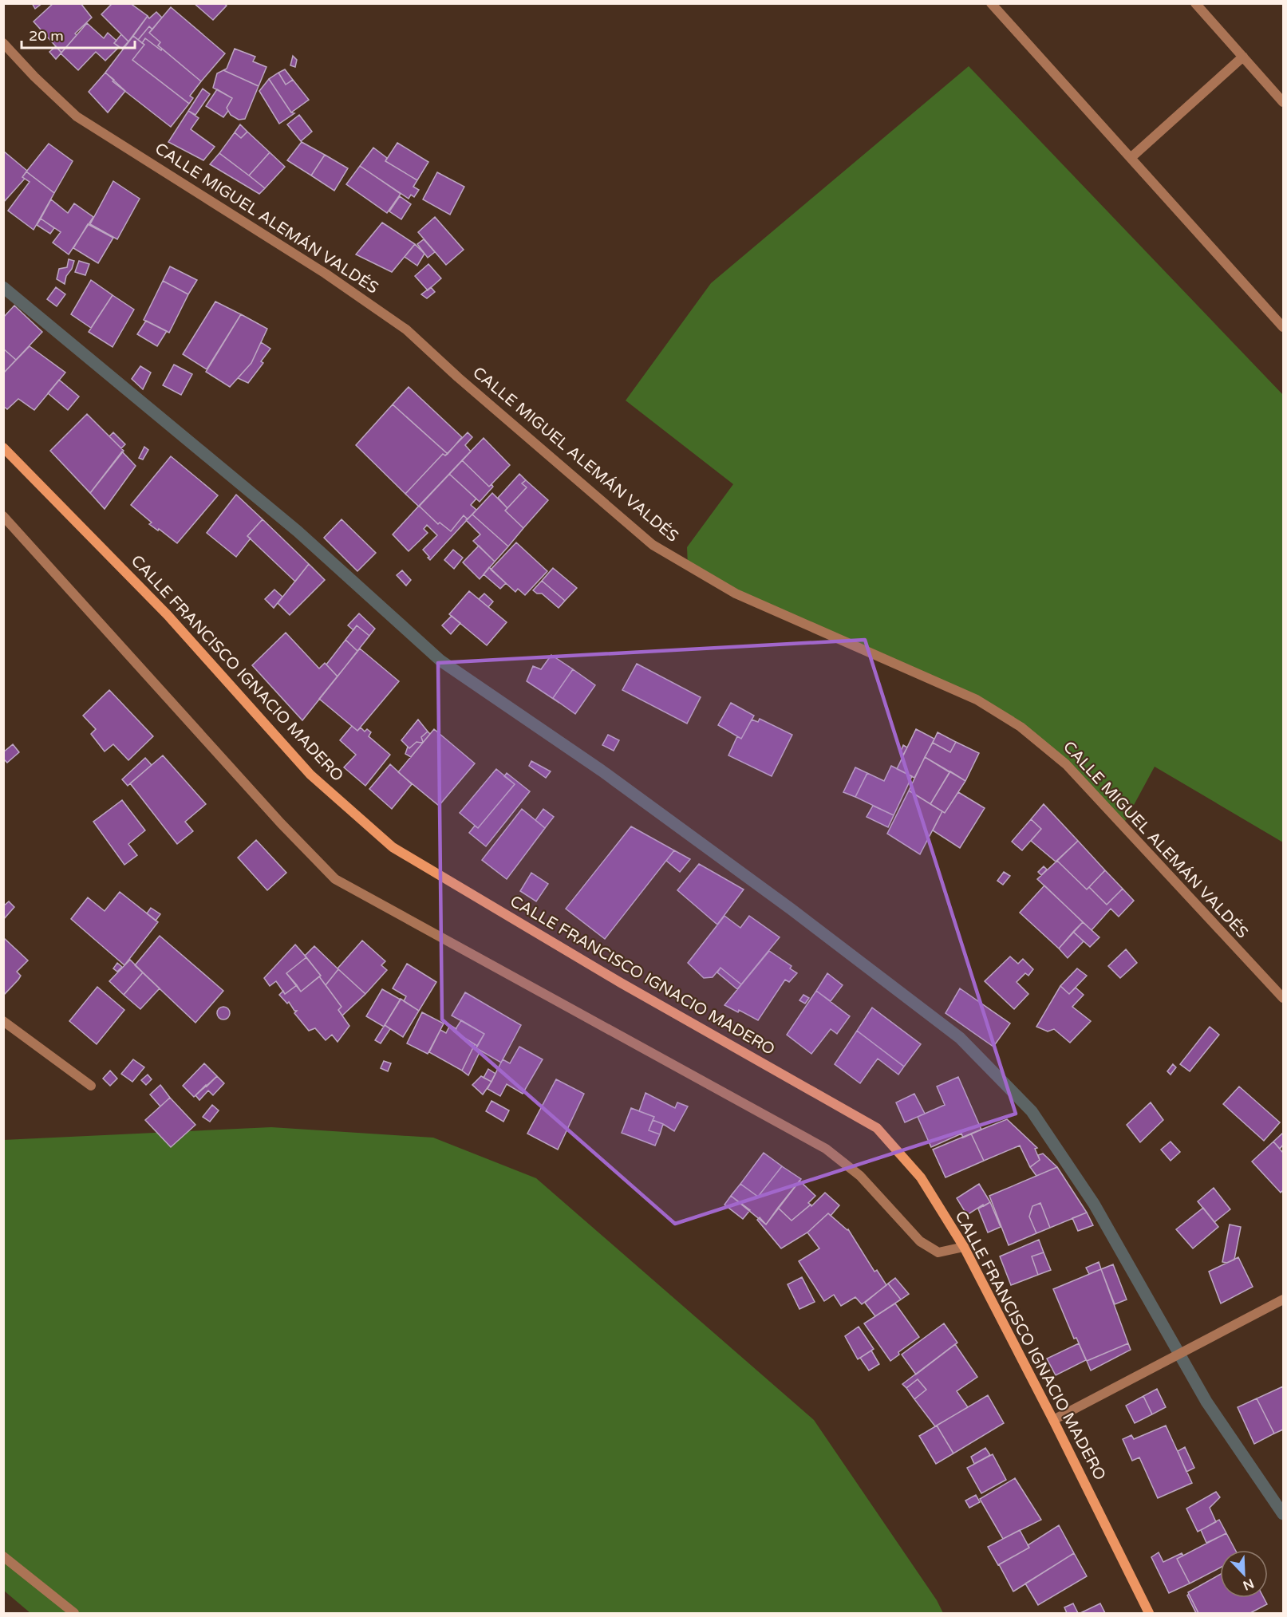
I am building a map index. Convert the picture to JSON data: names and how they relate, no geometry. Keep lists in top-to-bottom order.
{
  "streets": {
    "main road": ["CALLE FRANCISCO IGNACIO MADERO"],
    "street": ["CALLE MIGUEL ALEMÁN VALDÉS"]
  },
  "scale_bar": "20 m",
  "north": "bottom right"
}
